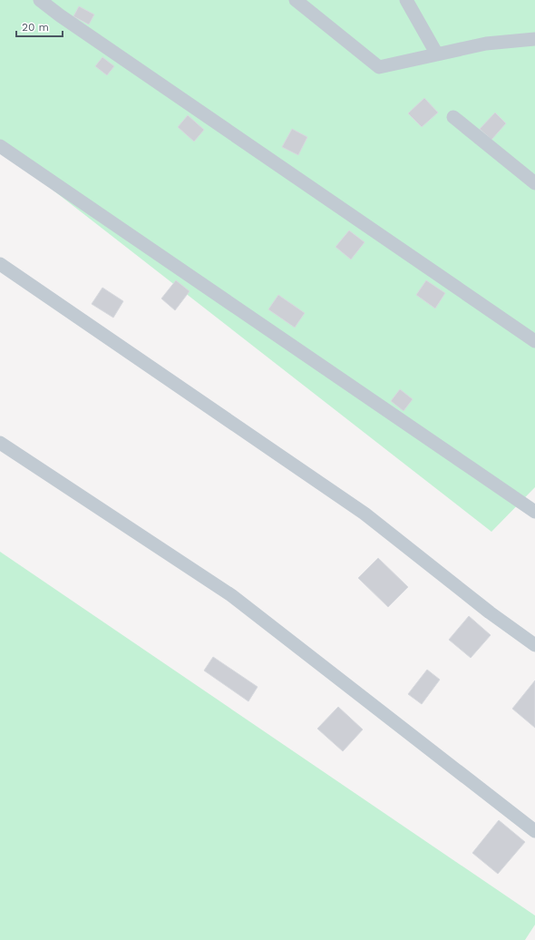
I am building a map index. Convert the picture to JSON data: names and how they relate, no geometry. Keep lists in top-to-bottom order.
{
  "scale_bar": "20 m"
}
